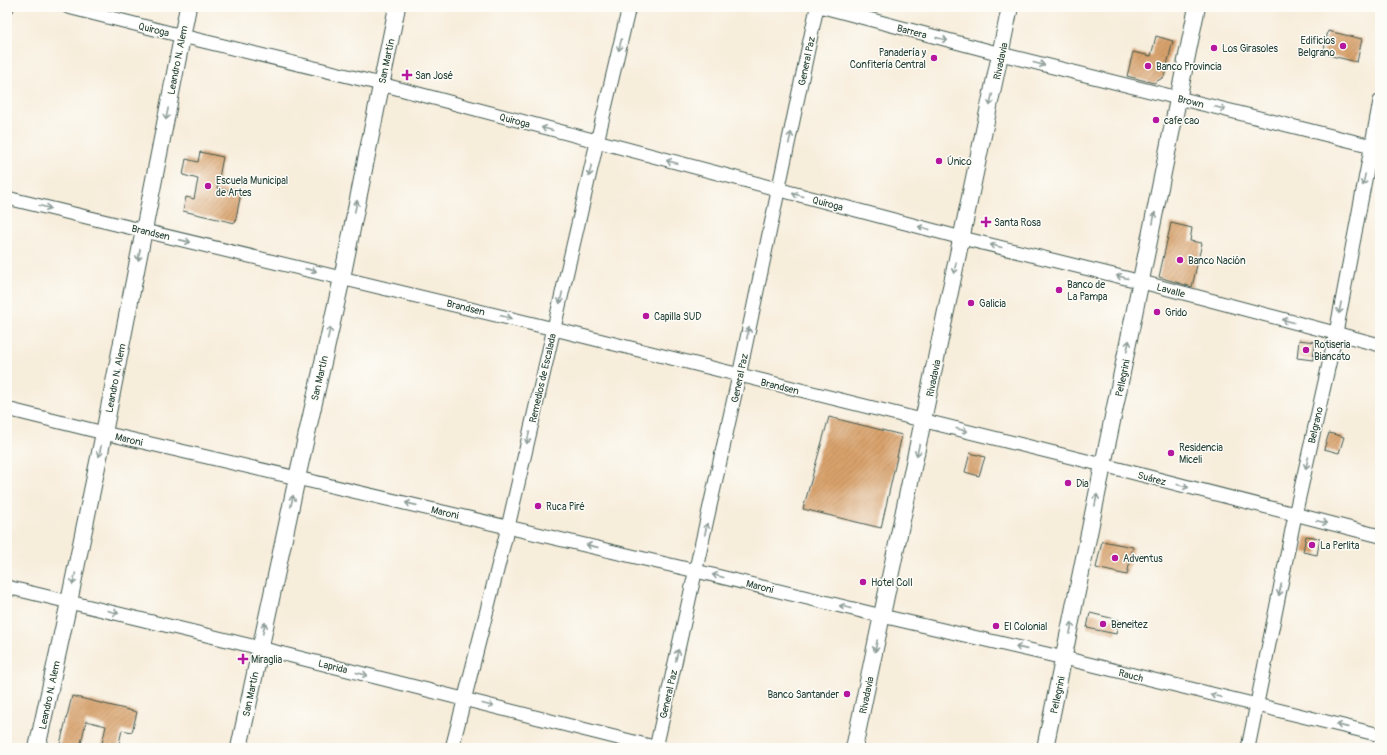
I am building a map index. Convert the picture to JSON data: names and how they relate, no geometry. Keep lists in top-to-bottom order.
{
  "streets": {
    "main road": [
      "Leandro N. Alem",
      "San Martín",
      "Rivadavia",
      "Pellegrini"
    ],
    "street": [
      "Quiroga",
      "Barrera",
      "General Paz",
      "Brown",
      "Brandsen",
      "Lavalle",
      "Remedios de Escalada",
      "Belgrano",
      "Maroni",
      "Suárez",
      "Laprida",
      "Rauch"
    ]
  },
  "crossings": [
    ["Quiroga", "Leandro N. Alem"],
    ["Quiroga", "San Martín"],
    ["Quiroga", "General Paz"],
    ["Quiroga", "Rivadavia"],
    ["Quiroga", "Lavalle"],
    ["Quiroga", "Remedios de Escalada"],
    ["Barrera", "Rivadavia"],
    ["Barrera", "Brown"],
    ["Leandro N. Alem", "Brandsen"],
    ["Leandro N. Alem", "Maroni"],
    ["Leandro N. Alem", "Laprida"],
    ["San Martín", "Brandsen"],
    ["San Martín", "Maroni"],
    ["San Martín", "Laprida"],
    ["General Paz", "Brandsen"],
    ["General Paz", "Maroni"],
    ["General Paz", "Laprida"],
    ["Rivadavia", "Brown"],
    ["Rivadavia", "Brandsen"],
    ["Rivadavia", "Lavalle"],
    ["Rivadavia", "Maroni"],
    ["Rivadavia", "Suárez"],
    ["Rivadavia", "Rauch"],
    ["Brown", "Pellegrini"],
    ["Brown", "Belgrano"],
    ["Brandsen", "Remedios de Escalada"],
    ["Brandsen", "Suárez"],
    ["Lavalle", "Pellegrini"],
    ["Lavalle", "Belgrano"],
    ["Remedios de Escalada", "Maroni"],
    ["Remedios de Escalada", "Laprida"],
    ["Pellegrini", "Suárez"],
    ["Pellegrini", "Rauch"],
    ["Belgrano", "Suárez"],
    ["Belgrano", "Rauch"],
    ["Maroni", "Rauch"]
  ],
  "one_way": [
    "Quiroga",
    "Barrera",
    "Leandro N. Alem",
    "San Martín",
    "General Paz",
    "Rivadavia",
    "Brown",
    "Brandsen",
    "Lavalle",
    "Remedios de Escalada",
    "Pellegrini",
    "Belgrano",
    "Maroni",
    "Suárez",
    "Laprida",
    "Rauch"
  ],
  "places": {
    "other": [
      "Edificios Belgrano",
      "Los Girasoles",
      "Panadería y Confitería Central",
      "Banco Provincia",
      "cafe cao",
      "Único",
      "Escuela Municipal de Artes",
      "Banco Nación",
      "Banco de La Pampa",
      "Galicia",
      "Grido",
      "Capilla SUD",
      "Rotiseria Biancato",
      "Residencia Miceli",
      "Dia",
      "Ruca Piré",
      "La Perlita",
      "Adventus",
      "Hotel Coll",
      "Beneitez",
      "El Colonial",
      "Banco Santander"
    ],
    "health": ["San José", "Santa Rosa", "Miraglia"]
  }
}
